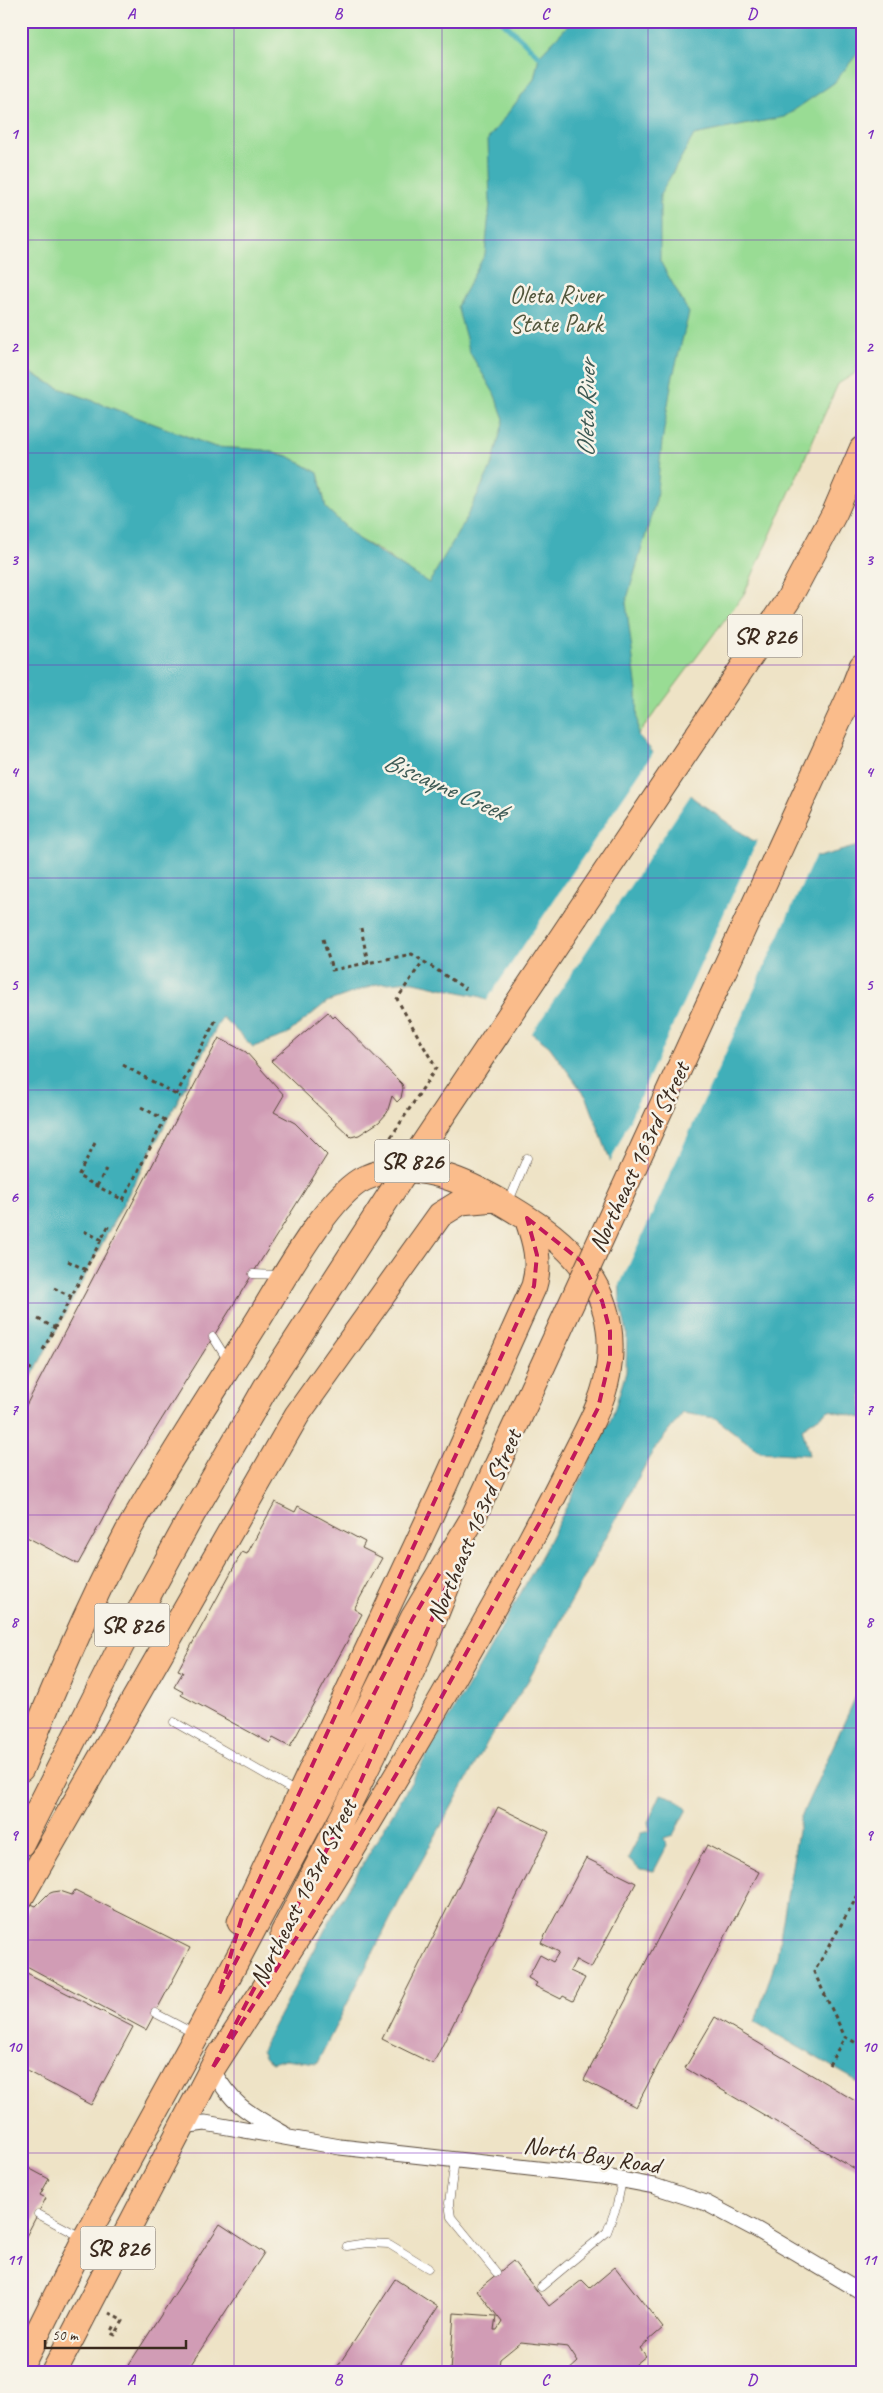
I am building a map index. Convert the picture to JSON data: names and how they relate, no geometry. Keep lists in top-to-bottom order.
{
  "streets": {
    "main road": ["SR 826", "Northeast 163rd Street"],
    "street": ["North Bay Road"]
  },
  "crossings": [
    ["Northeast 163rd Street", "North Bay Road"]
  ],
  "water": ["Oleta River", "Biscayne Creek"],
  "parks": ["Oleta River State Park"],
  "scale_bar": "50 m",
  "grid": {
    "columns": [
      "A",
      "B",
      "C",
      "D"
    ],
    "rows": [
      "1",
      "2",
      "3",
      "4",
      "5",
      "6",
      "7",
      "8",
      "9",
      "10",
      "11"
    ]
  }
}
